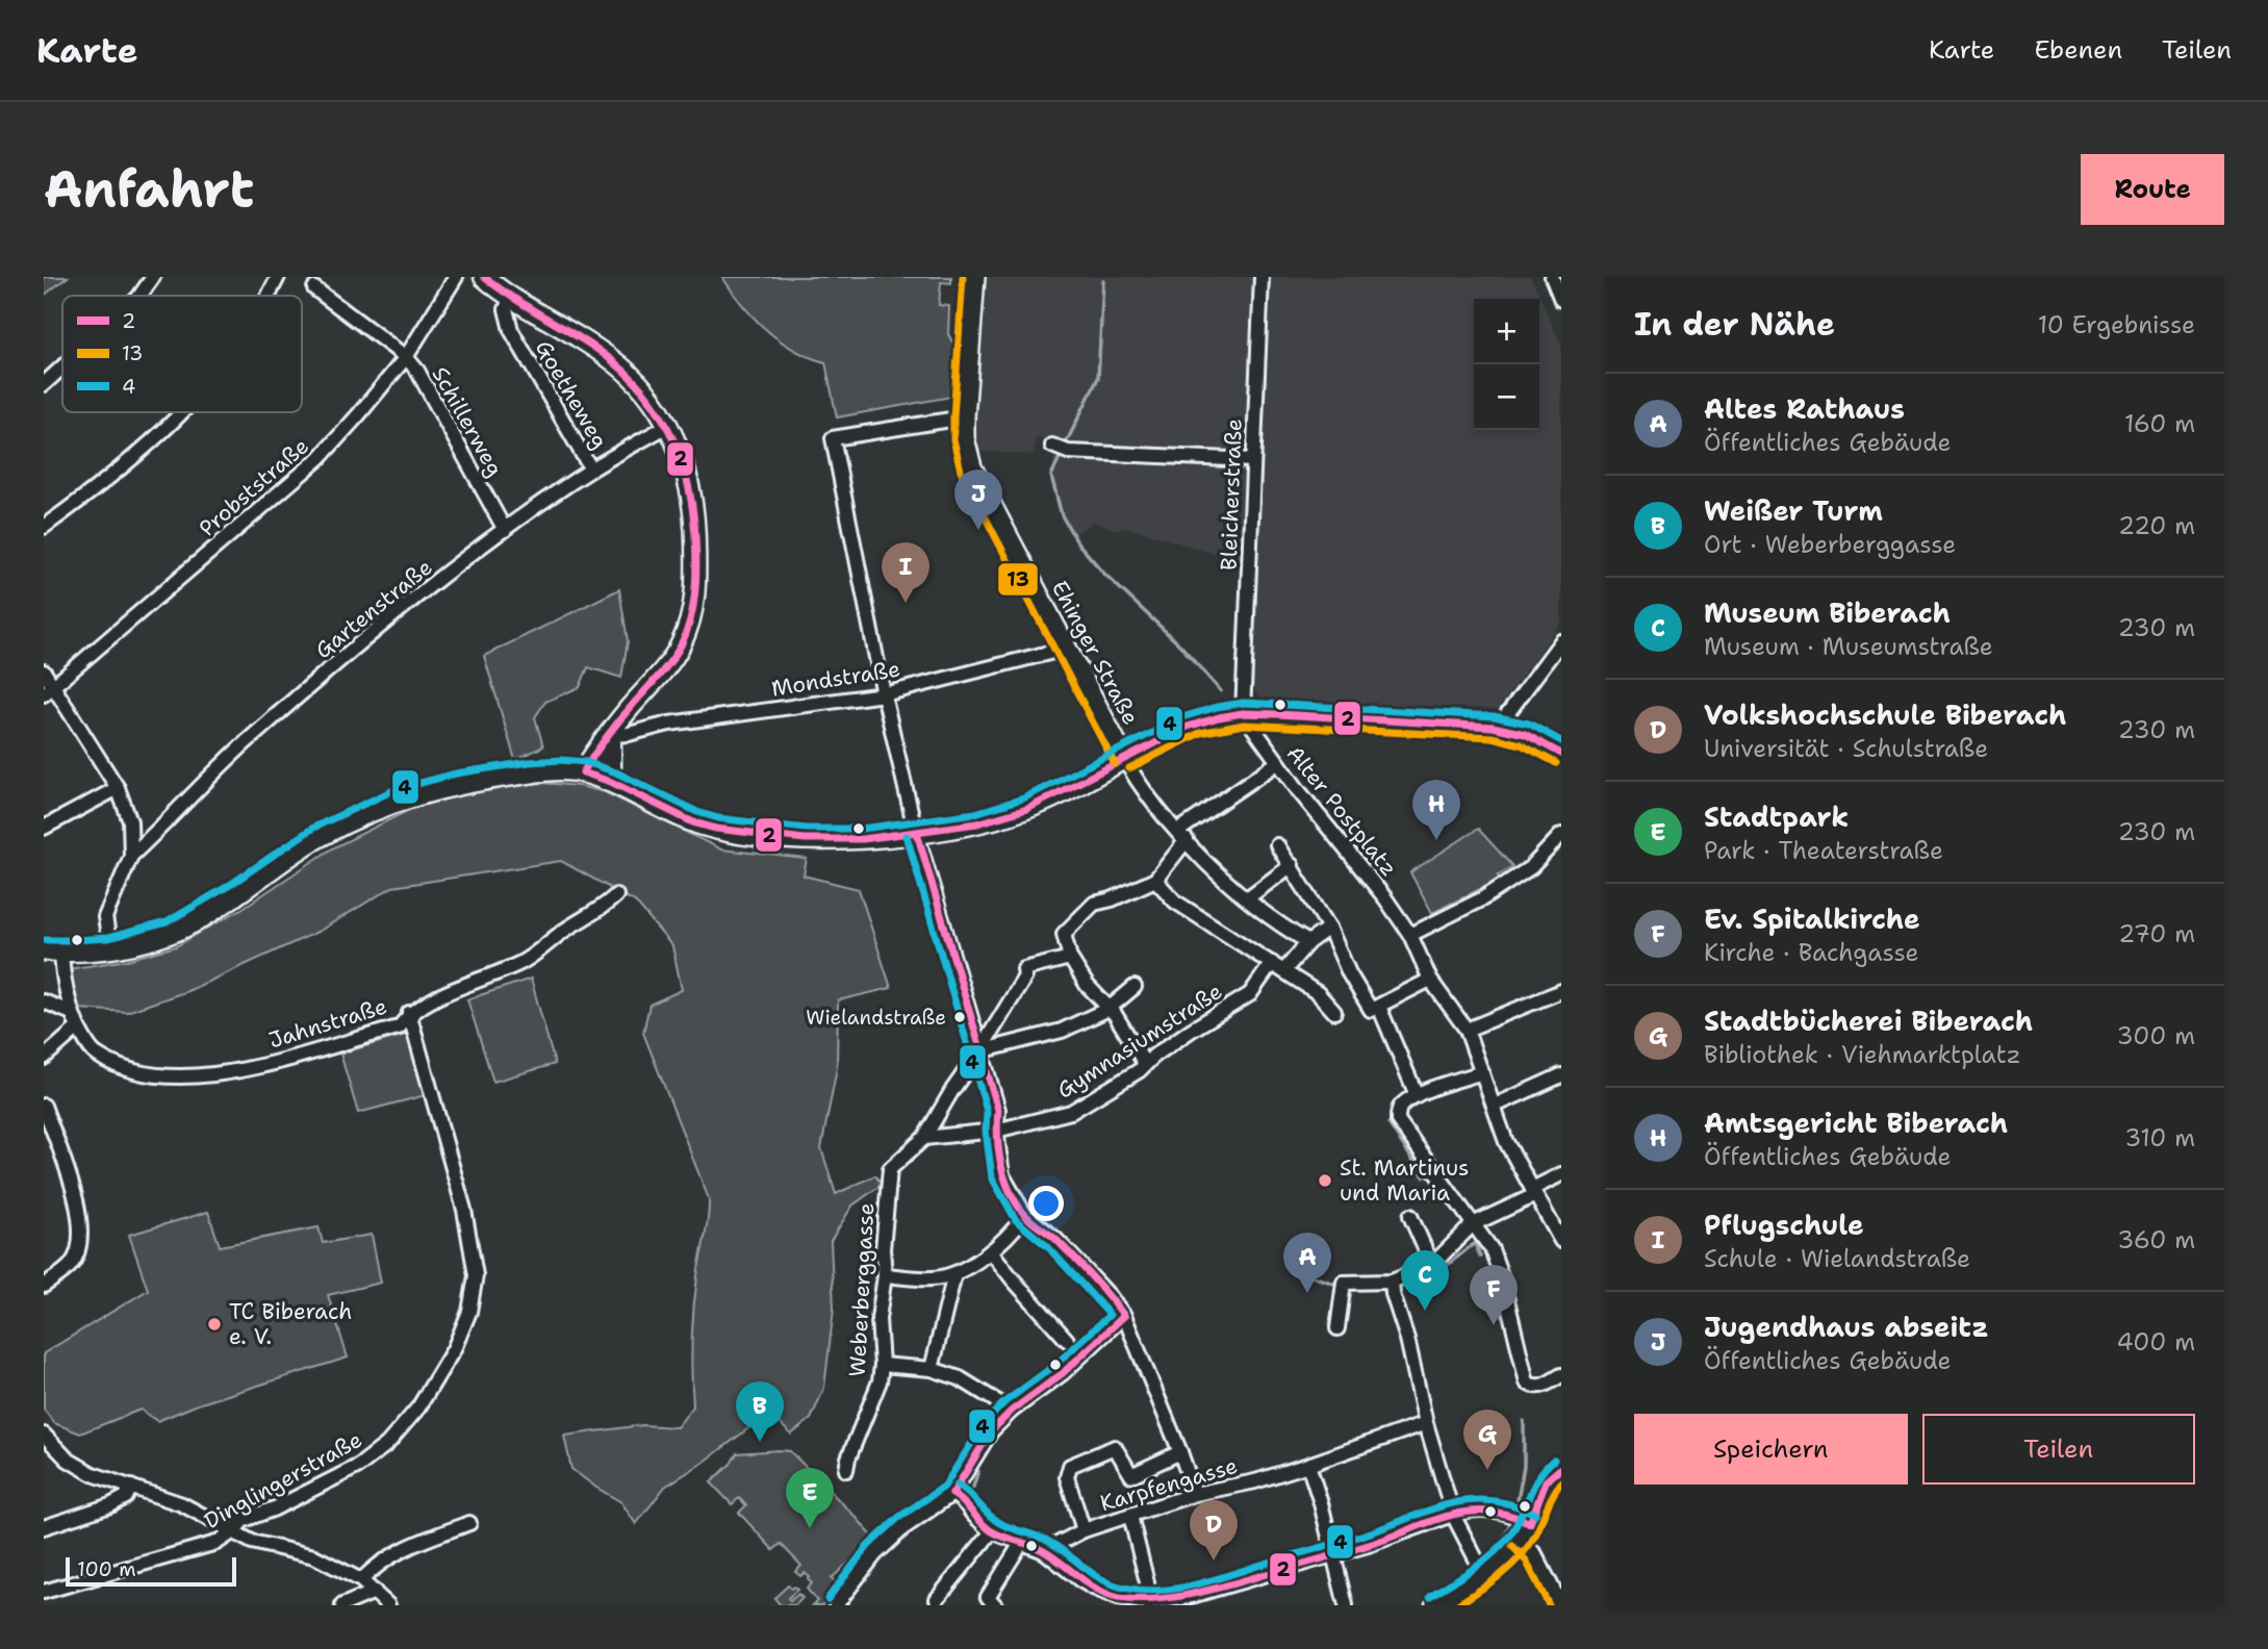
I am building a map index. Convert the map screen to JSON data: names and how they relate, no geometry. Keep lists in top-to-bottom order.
{
  "streets": {
    "main road": ["Ehinger Straße"],
    "street": [
      "Goetheweg",
      "Schillerweg",
      "Probststraße",
      "Bleicherstraße",
      "Gartenstraße",
      "Mondstraße",
      "Alter Postplatz",
      "Jahnstraße",
      "Gymnasiumstraße",
      "Weberberggasse",
      "Dinglingerstraße",
      "Karpfengasse"
    ]
  },
  "crossings": [
    ["Goetheweg", "Gartenstraße"],
    ["Schillerweg", "Probststraße"],
    ["Schillerweg", "Gartenstraße"],
    ["Bleicherstraße", "Alter Postplatz"],
    ["Ehinger Straße", "Mondstraße"],
    ["Jahnstraße", "Dinglingerstraße"],
    ["Gymnasiumstraße", "Weberberggasse"]
  ],
  "places": ["Wielandstraße", "St. Martinus und Maria", "TC Biberach e. V."],
  "lines": ["transit line 2", "transit line 13", "transit line 4"],
  "legend": ["2", "13", "4"],
  "scale_bar": "100 m",
  "page": {
    "header": "Karte",
    "nav": ["Karte", "Ebenen", "Teilen"],
    "buttons": [
      "Route",
      ["Speichern", "Teilen"]
    ],
    "title": "Anfahrt",
    "heading": ["In der Nähe", "10 Ergebnisse"],
    "map_buttons": ["+", "−"],
    "list": [
      {
        "mark": "A",
        "name": "Altes Rathaus",
        "note": "Öffentliches Gebäude",
        "value": "160 m"
      },
      {
        "mark": "B",
        "name": "Weißer Turm",
        "note": "Ort · Weberberggasse",
        "value": "220 m"
      },
      {
        "mark": "C",
        "name": "Museum Biberach",
        "note": "Museum · Museumstraße",
        "value": "230 m"
      },
      {
        "mark": "D",
        "name": "Volkshochschule Biberach",
        "note": "Universität · Schulstraße",
        "value": "230 m"
      },
      {
        "mark": "E",
        "name": "Stadtpark",
        "note": "Park · Theaterstraße",
        "value": "230 m"
      },
      {
        "mark": "F",
        "name": "Ev. Spitalkirche",
        "note": "Kirche · Bachgasse",
        "value": "270 m"
      },
      {
        "mark": "G",
        "name": "Stadtbücherei Biberach",
        "note": "Bibliothek · Viehmarktplatz",
        "value": "300 m"
      },
      {
        "mark": "H",
        "name": "Amtsgericht Biberach",
        "note": "Öffentliches Gebäude",
        "value": "310 m"
      },
      {
        "mark": "I",
        "name": "Pflugschule",
        "note": "Schule · Wielandstraße",
        "value": "360 m"
      },
      {
        "mark": "J",
        "name": "Jugendhaus abseitz",
        "note": "Öffentliches Gebäude",
        "value": "400 m"
      }
    ],
    "pins": [
      "J",
      "I",
      "H",
      "A",
      "C",
      "F",
      "B",
      "G",
      "E",
      "D"
    ],
    "scale": "100 m"
  }
}
